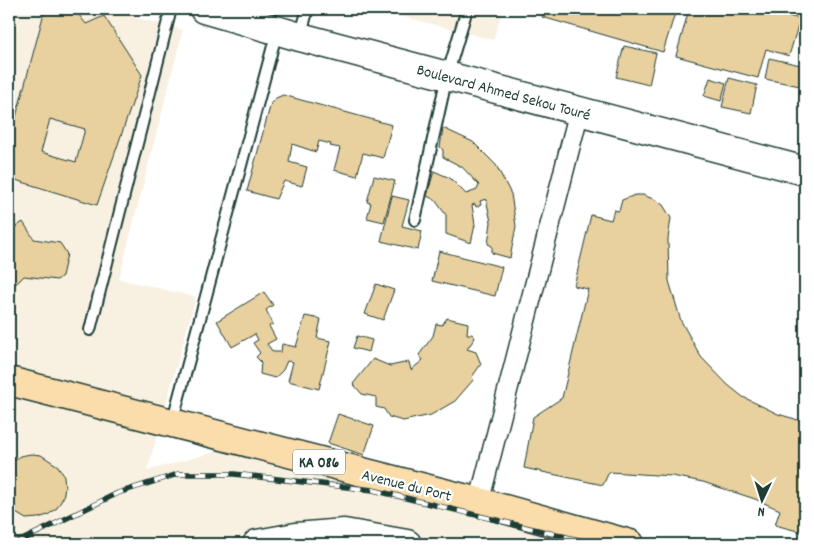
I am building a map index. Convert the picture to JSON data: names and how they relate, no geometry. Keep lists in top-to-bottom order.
{
  "streets": {
    "main road": ["KA 086", "Avenue du Port"],
    "street": ["Boulevard Ahmed Sekou Touré"]
  },
  "north": "bottom"
}
